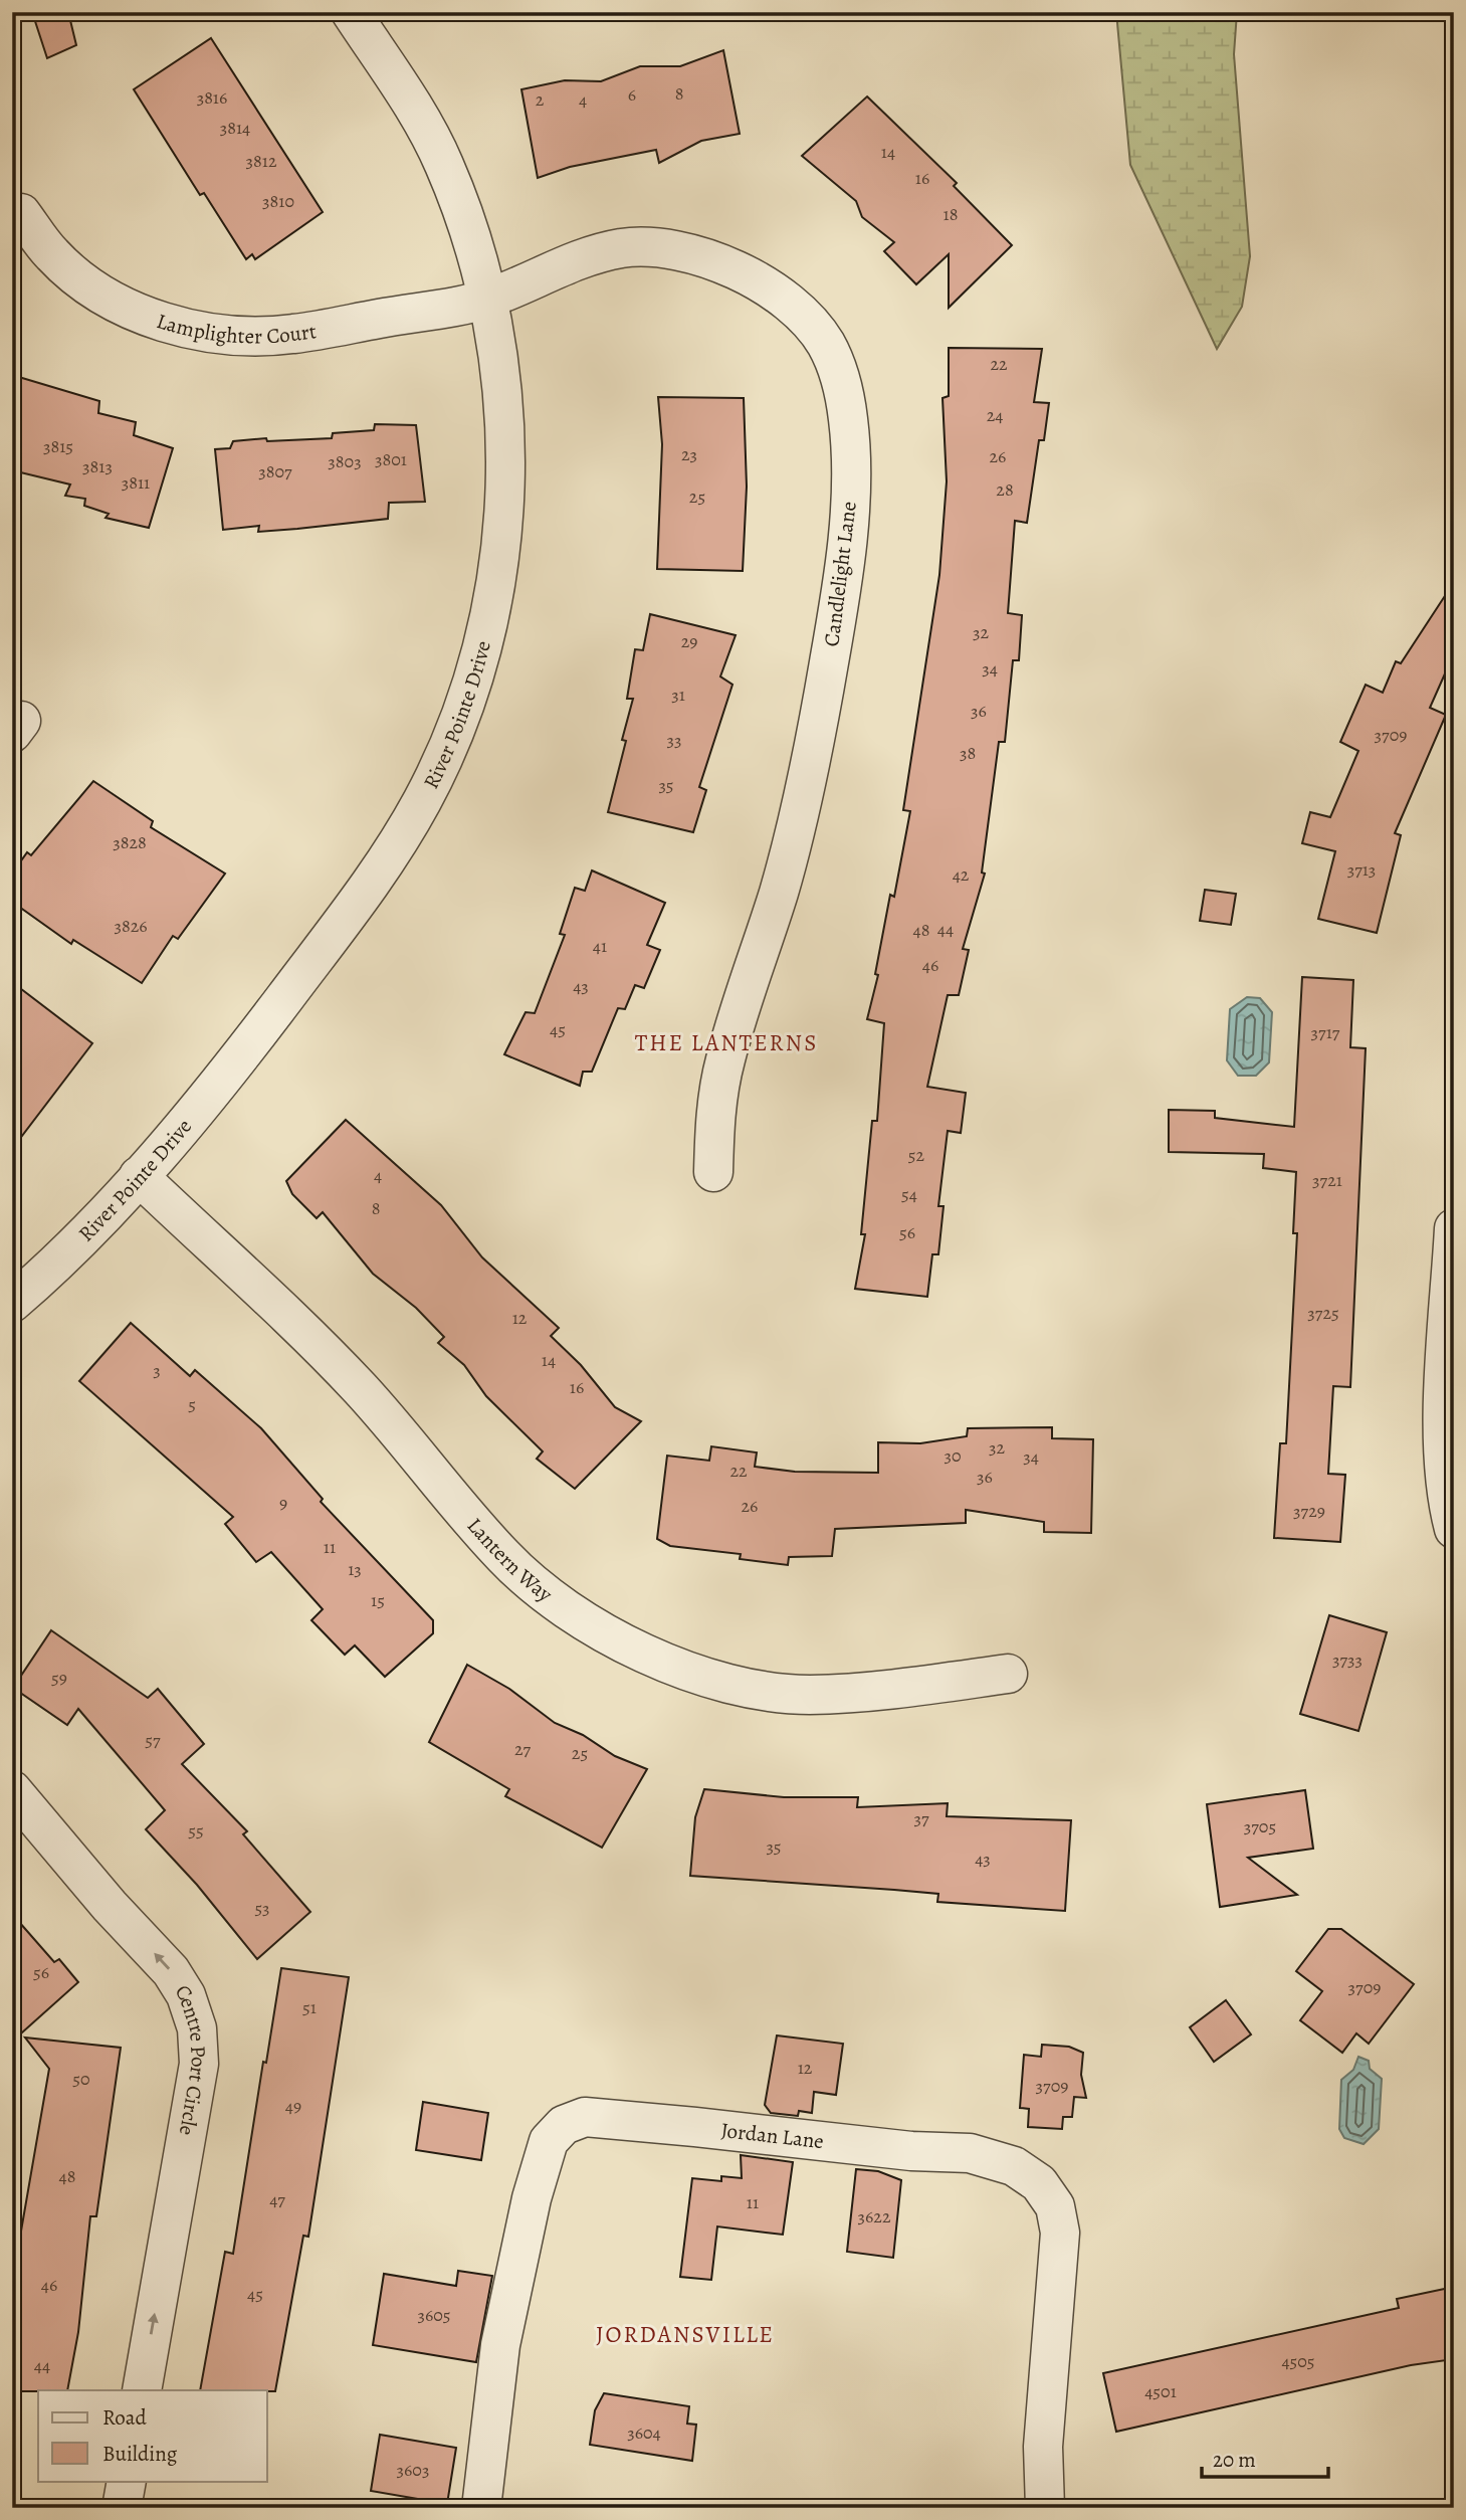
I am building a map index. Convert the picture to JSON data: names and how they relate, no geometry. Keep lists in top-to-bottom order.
{
  "streets": {
    "street": [
      "Lamplighter Court",
      "Candlelight Lane",
      "River Pointe Drive",
      "Lantern Way",
      "Centre Port Circle",
      "Jordan Lane"
    ]
  },
  "crossings": [
    ["Lamplighter Court", "Candlelight Lane"],
    ["Lamplighter Court", "River Pointe Drive"],
    ["Candlelight Lane", "River Pointe Drive"],
    ["River Pointe Drive", "Lantern Way"]
  ],
  "one_way": ["Centre Port Circle"],
  "districts": ["THE LANTERNS", "JORDANSVILLE"],
  "house_numbers": [
    "8",
    "6",
    "3816",
    "2",
    "4",
    "3814",
    "14",
    "3812",
    "16",
    "3810",
    "18",
    "22",
    "24",
    "3815",
    "23",
    "26",
    "3801",
    "3803",
    "3813",
    "3807",
    "3811",
    "28",
    "25",
    "32",
    "29",
    "34",
    "31",
    "36",
    "3709",
    "33",
    "38",
    "35",
    "3828",
    "3713",
    "42",
    "3826",
    "44",
    "48",
    "41",
    "46",
    "43",
    "45",
    "3717",
    "52",
    "4",
    "3721",
    "54",
    "8",
    "56",
    "3725",
    "12",
    "14",
    "3",
    "16",
    "5",
    "32",
    "30",
    "34",
    "22",
    "36",
    "9",
    "26",
    "3729",
    "11",
    "13",
    "15",
    "3733",
    "59",
    "57",
    "27",
    "25",
    "37",
    "3705",
    "55",
    "35",
    "43",
    "53",
    "56",
    "3709",
    "51",
    "12",
    "50",
    "3709",
    "49",
    "48",
    "47",
    "11",
    "3622",
    "46",
    "45",
    "3605",
    "4505",
    "44",
    "4501",
    "3604",
    "3603"
  ],
  "legend": ["Road", "Building"],
  "scale_bar": "20 m"
}
